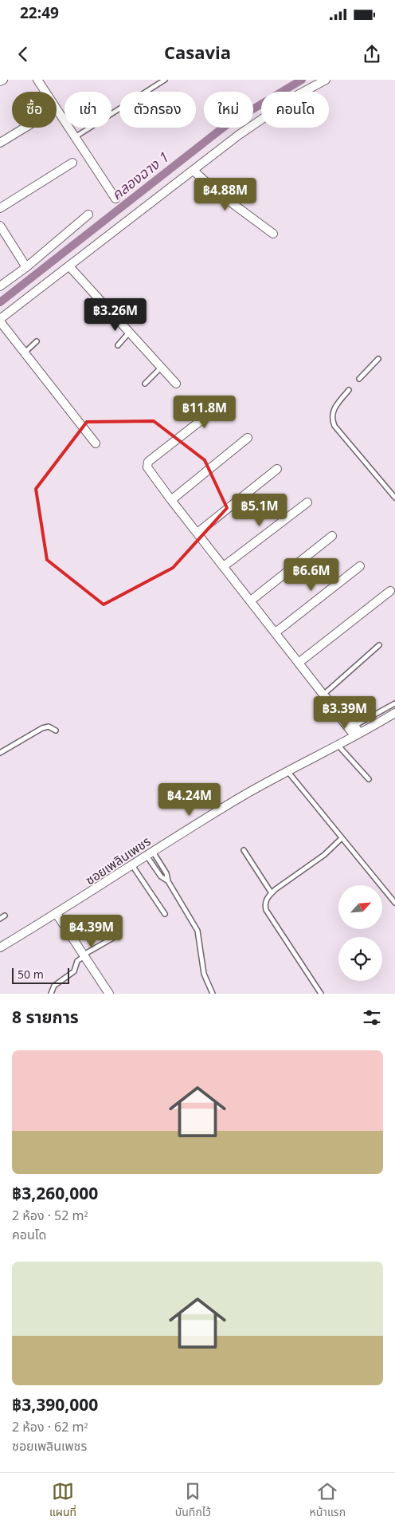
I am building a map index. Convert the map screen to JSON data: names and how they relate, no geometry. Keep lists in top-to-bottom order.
{
  "streets": {
    "street": ["ซอยเพลินเพชร"]
  },
  "water": ["คลองฉาง 1"],
  "scale_bar": "50 m",
  "north": "top right",
  "page": {
    "status": "22:49",
    "header": "Casavia",
    "chip": [
      "ซื้อ",
      "เช่า",
      "ตัวกรอง",
      "ใหม่",
      "คอนโด"
    ],
    "price": [
      "฿4.88M",
      "฿3.26M",
      "฿11.8M",
      "฿5.1M",
      "฿6.6M",
      "฿3.39M",
      "฿4.24M",
      "฿4.39M"
    ],
    "scale": "50 m",
    "heading": "8 รายการ",
    "list": [
      {
        "name": "฿3,260,000",
        "note": "2 ห้อง · 52 m² · คอนโด"
      },
      {
        "name": "฿3,390,000",
        "note": "2 ห้อง · 62 m² · ซอยเพลินเพชร"
      }
    ],
    "tabs": ["แผนที่", "บันทึกไว้", "หน้าแรก"]
  }
}
